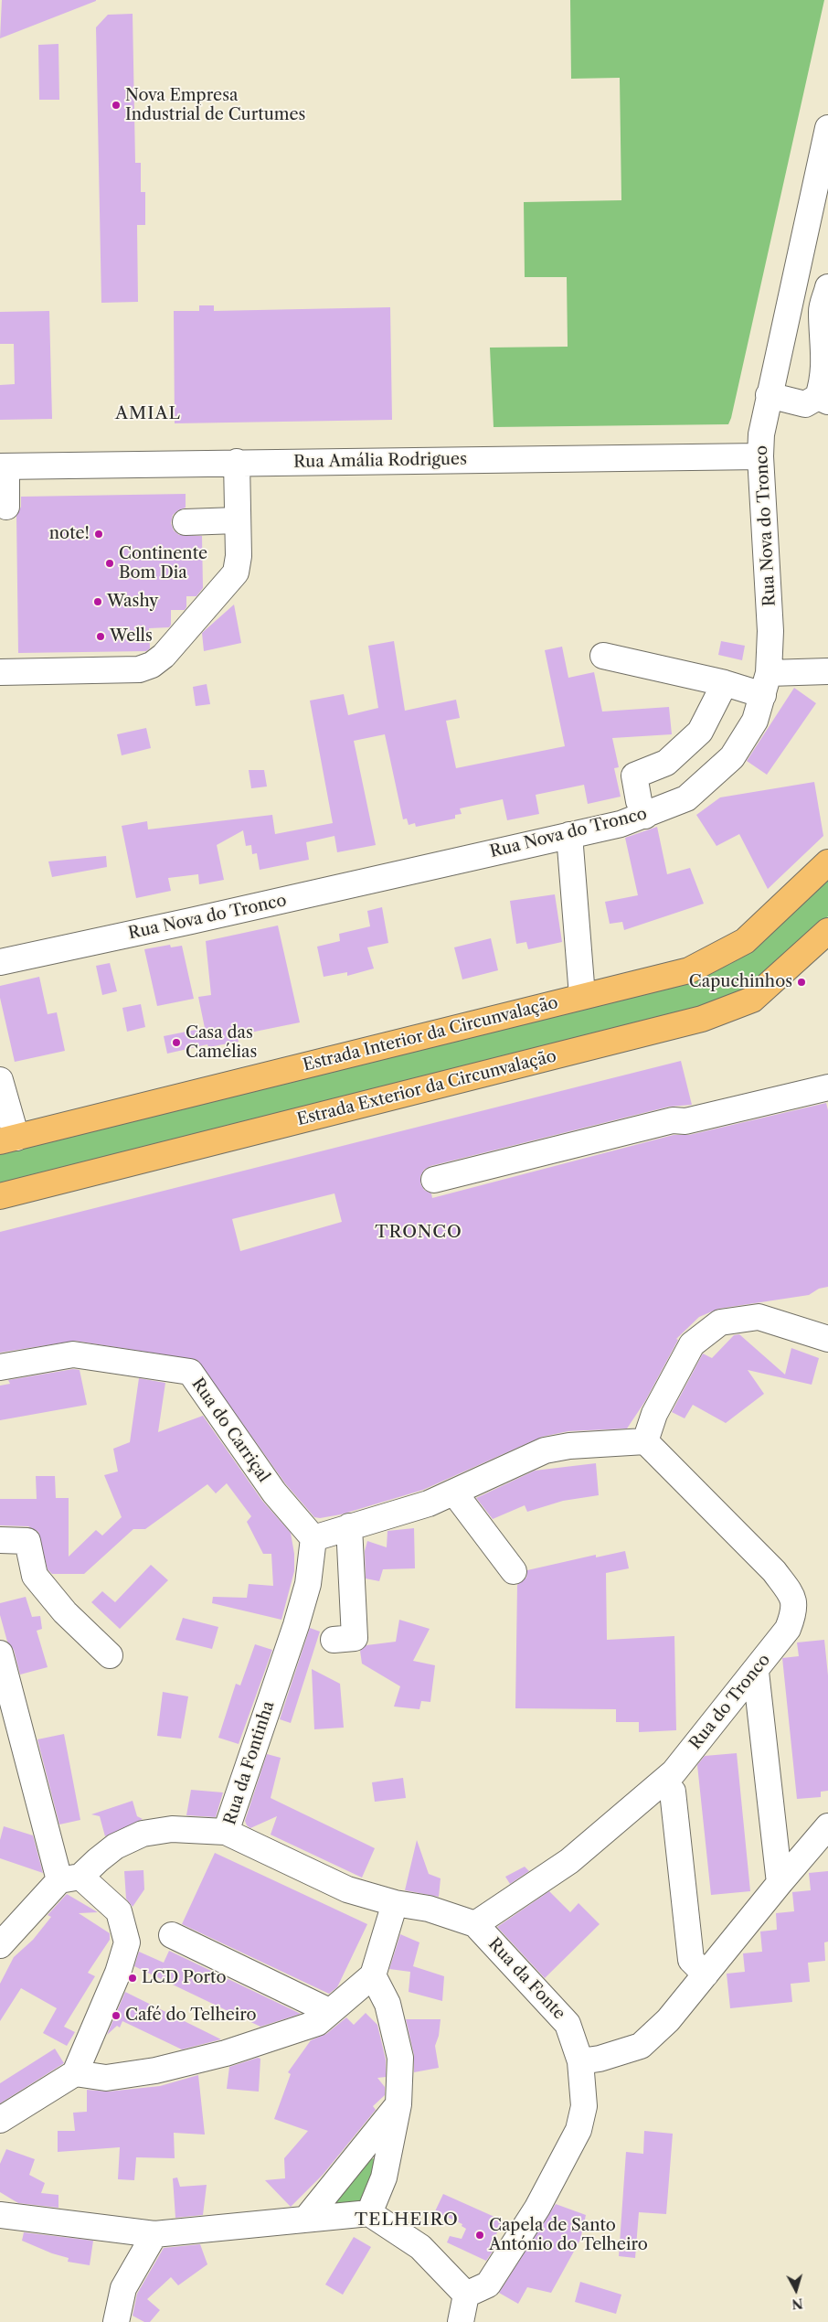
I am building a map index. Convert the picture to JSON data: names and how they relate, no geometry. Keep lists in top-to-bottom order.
{
  "streets": {
    "main road": ["Estrada Interior da Circunvalação", "Estrada Exterior da Circunvalação"],
    "street": [
      "Rua Amália Rodrigues",
      "Rua Nova do Tronco",
      "Rua do Carriçal",
      "Rua do Tronco",
      "Rua da Fontinha",
      "Rua da Fonte"
    ]
  },
  "crossings": [
    ["Rua Amália Rodrigues", "Rua Nova do Tronco"],
    ["Rua do Carriçal", "Rua da Fontinha"],
    ["Rua do Tronco", "Rua da Fonte"],
    ["Rua da Fontinha", "Rua da Fonte"]
  ],
  "districts": ["AMIAL", "TRONCO", "TELHEIRO"],
  "places": [
    "Nova Empresa Industrial de Curtumes",
    "note!",
    "Continente Bom Dia",
    "Washy",
    "Wells",
    "Capuchinhos",
    "Casa das Camélias",
    "LCD Porto",
    "Café do Telheiro",
    "Capela de Santo António do Telheiro"
  ],
  "north": "bottom"
}
